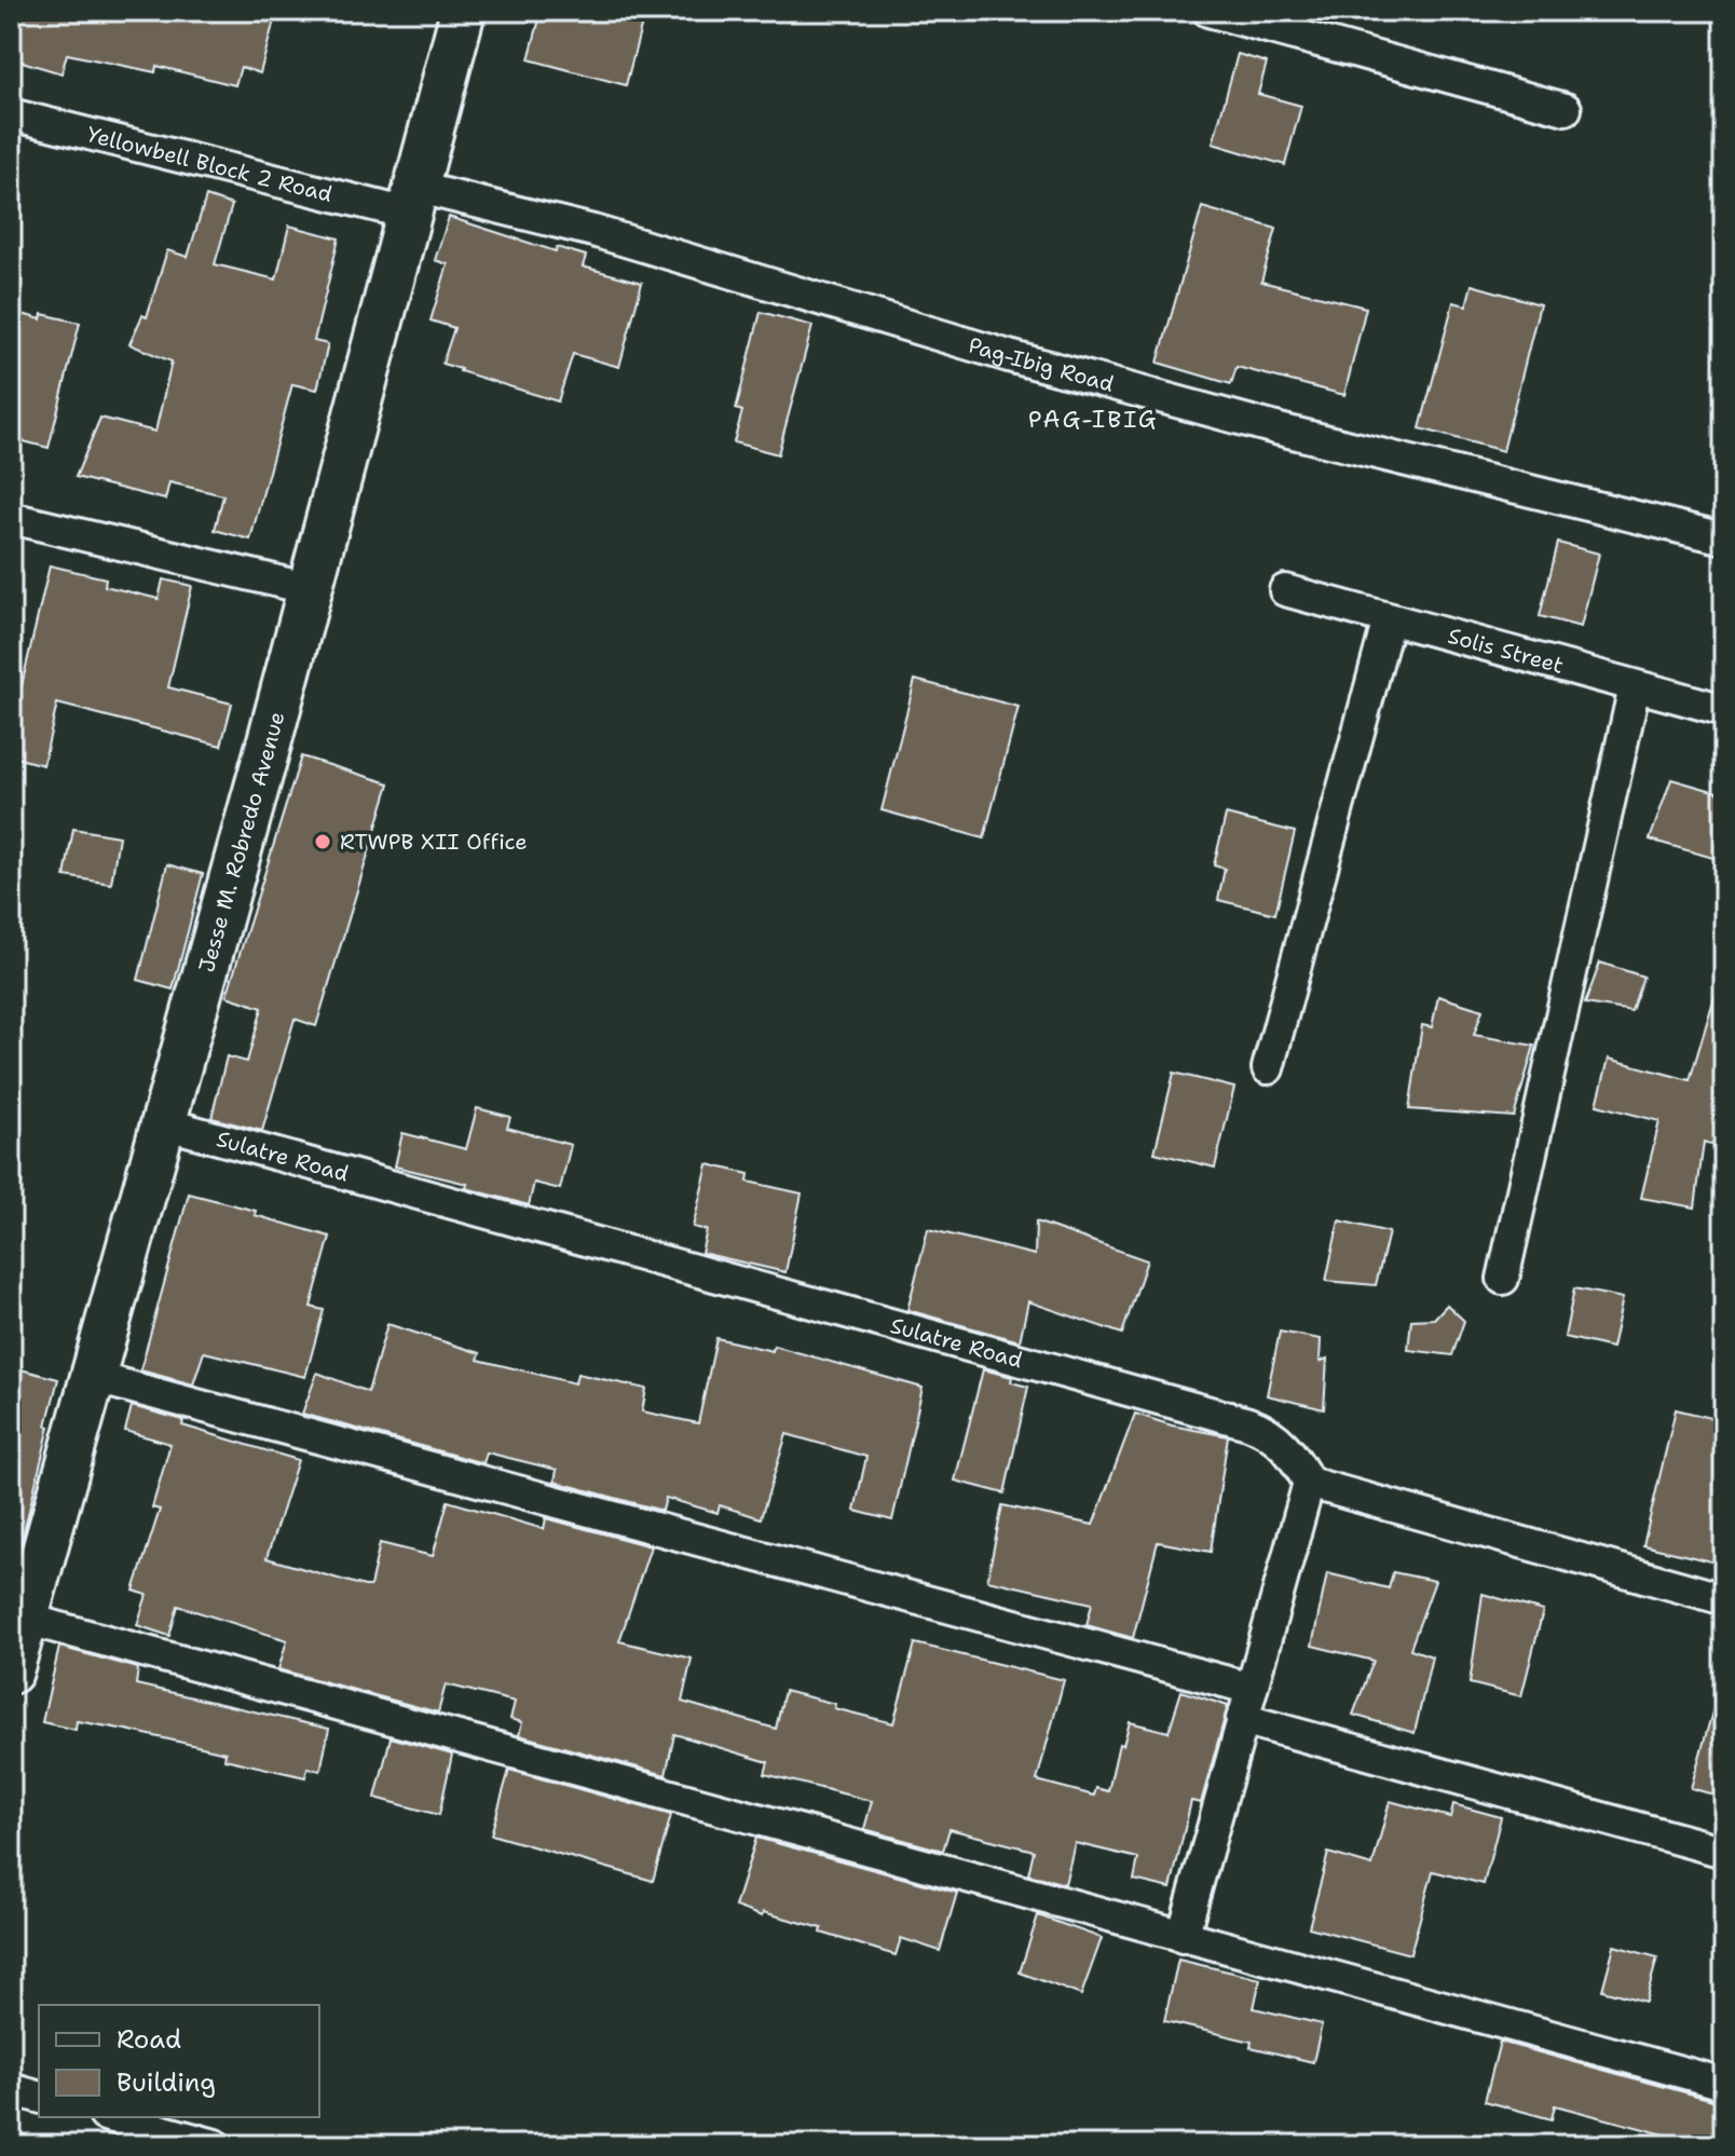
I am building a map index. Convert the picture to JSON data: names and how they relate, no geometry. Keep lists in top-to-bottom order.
{
  "streets": {
    "main road": ["Jesse M. Robredo Avenue"],
    "street": [
      "Yellowbell Block 2 Road",
      "Pag-Ibig Road",
      "Solis Street",
      "Sulatre Road"
    ]
  },
  "crossings": [
    ["Yellowbell Block 2 Road", "Pag-Ibig Road"],
    ["Yellowbell Block 2 Road", "Jesse M. Robredo Avenue"],
    ["Pag-Ibig Road", "Jesse M. Robredo Avenue"],
    ["Jesse M. Robredo Avenue", "Sulatre Road"]
  ],
  "districts": ["PAG-IBIG"],
  "places": ["RTWPB XII Office"],
  "legend": ["Road", "Building"]
}
